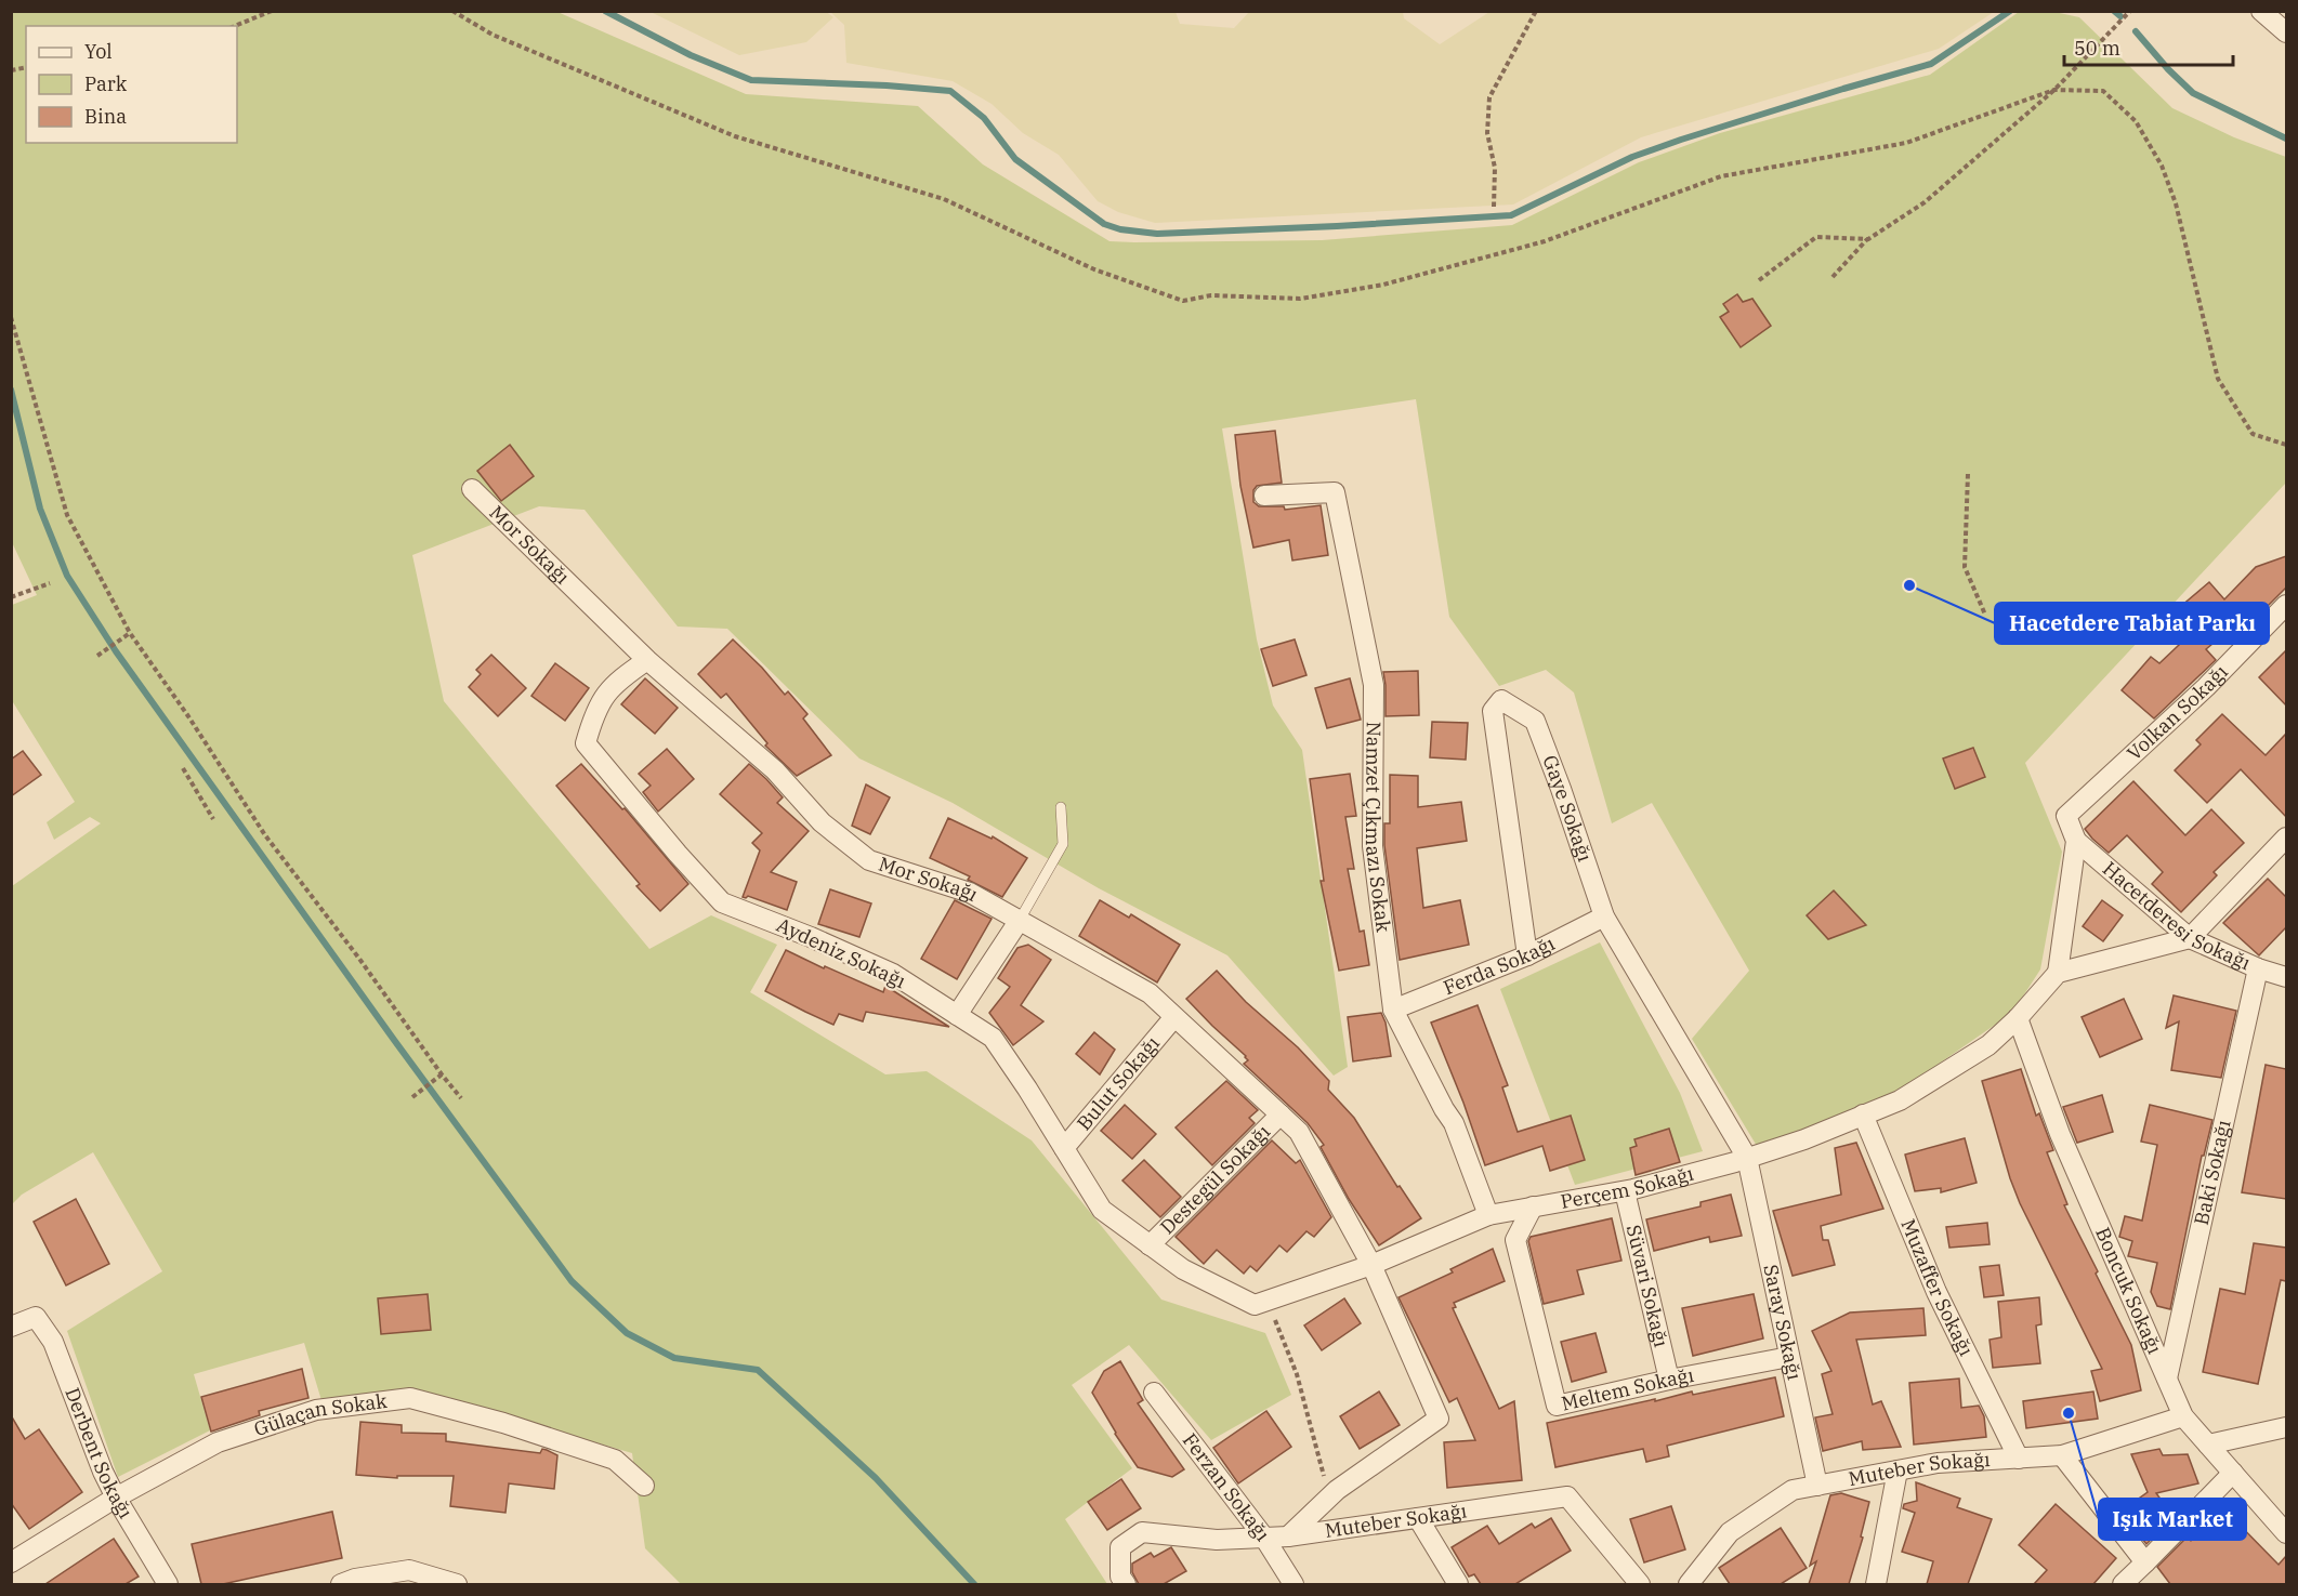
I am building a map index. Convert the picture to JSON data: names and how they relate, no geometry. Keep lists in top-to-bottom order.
{
  "streets": {
    "street": [
      "Mor Sokağı",
      "Volkan Sokağı",
      "Gaye Sokağı",
      "Namzet Çıkmazı Sokak",
      "Hacetderesi Sokağı",
      "Aydeniz Sokağı",
      "Ferda Sokağı",
      "Bulut Sokağı",
      "Baki Sokağı",
      "Destegül Sokağı",
      "Perçem Sokağı",
      "Süvari Sokağı",
      "Muzaffer Sokağı",
      "Boncuk Sokağı",
      "Saray Sokağı",
      "Meltem Sokağı",
      "Gülaçan Sokak",
      "Derbent Sokağı",
      "Muteber Sokağı",
      "Ferzan Sokağı"
    ]
  },
  "crossings": [
    ["Mor Sokağı", "Aydeniz Sokağı"],
    ["Mor Sokağı", "Bulut Sokağı"],
    ["Mor Sokağı", "Destegül Sokağı"],
    ["Mor Sokağı", "Perçem Sokağı"],
    ["Volkan Sokağı", "Hacetderesi Sokağı"],
    ["Gaye Sokağı", "Ferda Sokağı"],
    ["Gaye Sokağı", "Perçem Sokağı"],
    ["Gaye Sokağı", "Saray Sokağı"],
    ["Namzet Çıkmazı Sokak", "Ferda Sokağı"],
    ["Namzet Çıkmazı Sokak", "Perçem Sokağı"],
    ["Hacetderesi Sokağı", "Baki Sokağı"],
    ["Aydeniz Sokağı", "Bulut Sokağı"],
    ["Aydeniz Sokağı", "Destegül Sokağı"],
    ["Aydeniz Sokağı", "Perçem Sokağı"],
    ["Baki Sokağı", "Boncuk Sokağı"],
    ["Perçem Sokağı", "Süvari Sokağı"],
    ["Perçem Sokağı", "Muzaffer Sokağı"],
    ["Perçem Sokağı", "Boncuk Sokağı"],
    ["Perçem Sokağı", "Saray Sokağı"],
    ["Perçem Sokağı", "Meltem Sokağı"],
    ["Süvari Sokağı", "Meltem Sokağı"],
    ["Muzaffer Sokağı", "Muteber Sokağı"],
    ["Boncuk Sokağı", "Muteber Sokağı"],
    ["Saray Sokağı", "Meltem Sokağı"],
    ["Saray Sokağı", "Muteber Sokağı"],
    ["Gülaçan Sokak", "Derbent Sokağı"],
    ["Muteber Sokağı", "Ferzan Sokağı"]
  ],
  "places": ["Hacetdere Tabiat Parkı", "Işık Market"],
  "legend": ["Yol", "Park", "Bina"],
  "scale_bar": "50 m"
}
